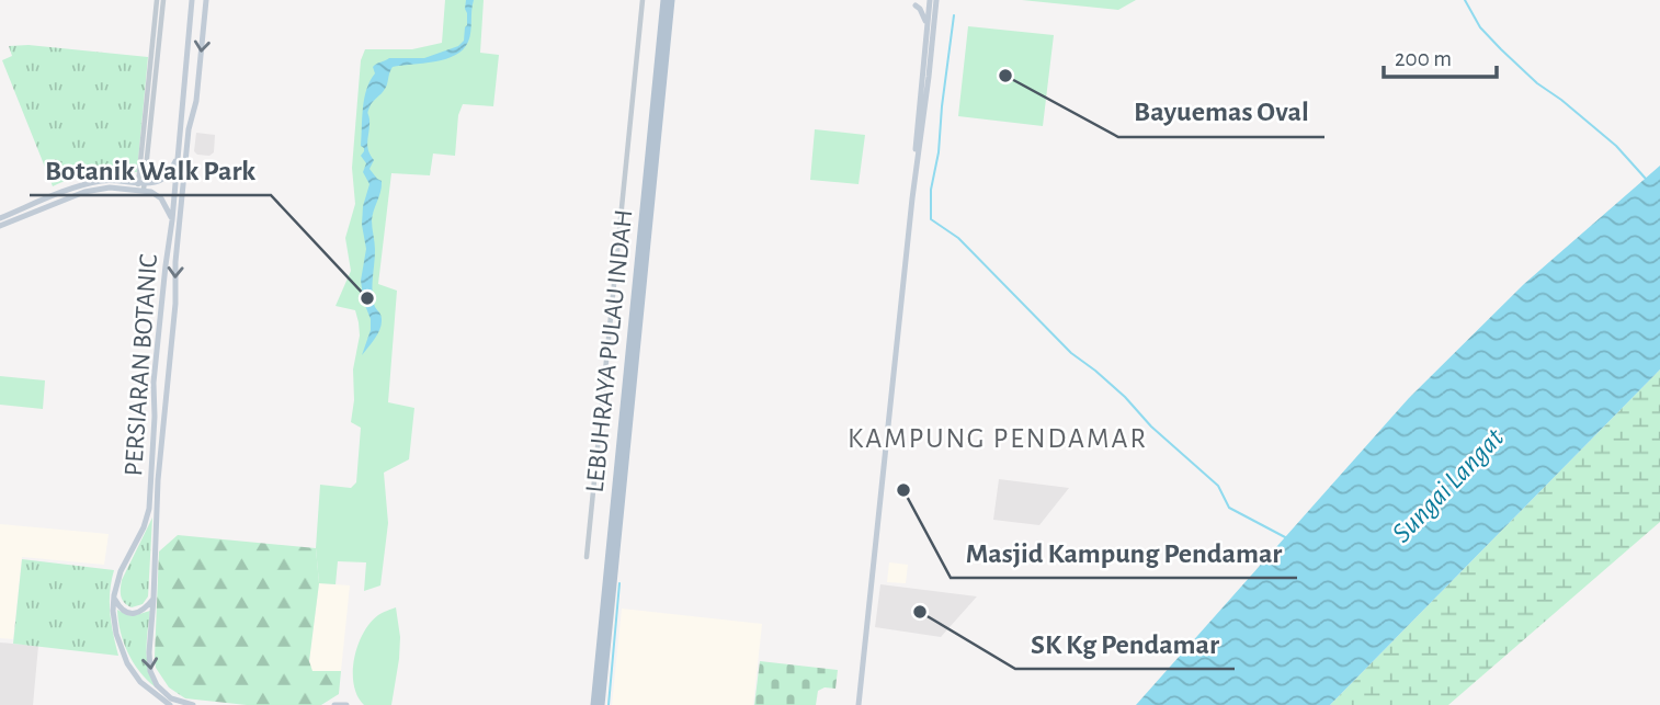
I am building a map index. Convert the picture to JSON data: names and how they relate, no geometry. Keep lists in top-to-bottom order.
{
  "streets": {
    "main road": ["LEBUHRAYA PULAU INDAH", "PERSIARAN BOTANIC"]
  },
  "districts": ["KAMPUNG PENDAMAR"],
  "water": ["Sungai Langat"],
  "places": [
    "Bayuemas Oval",
    "Botanik Walk Park",
    "Masjid Kampung Pendamar",
    "SK Kg Pendamar"
  ],
  "scale_bar": "200 m"
}
